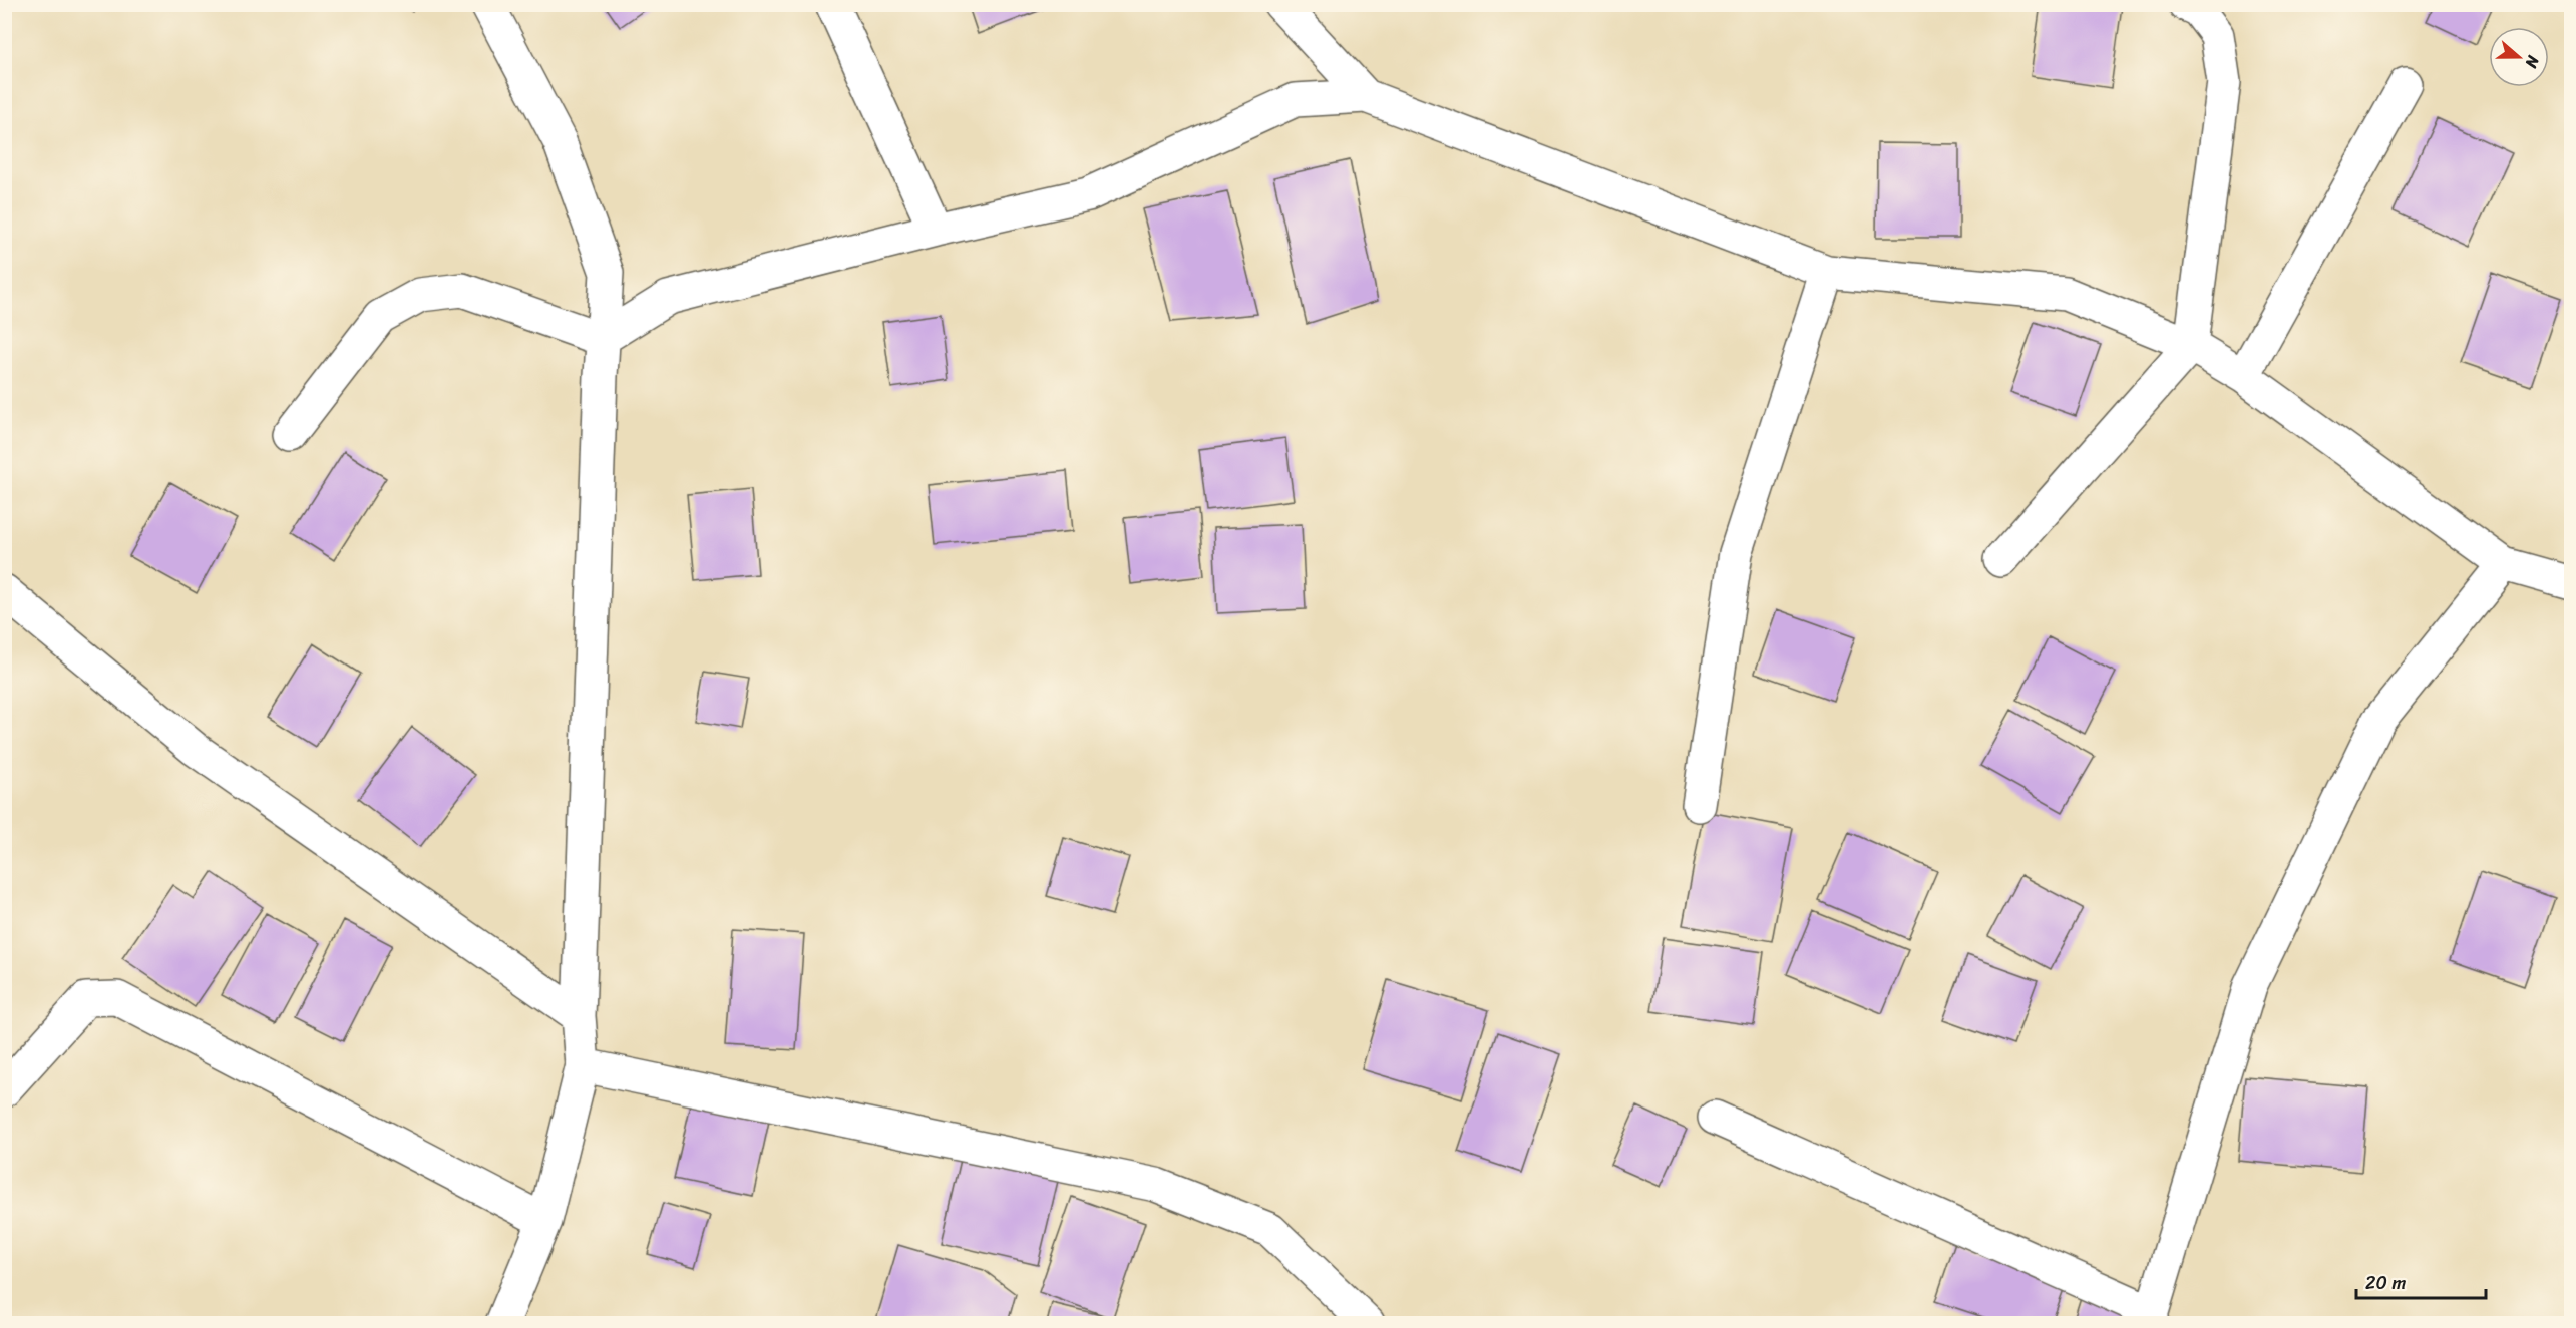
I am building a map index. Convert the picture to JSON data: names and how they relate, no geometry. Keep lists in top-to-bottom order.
{
  "scale_bar": "20 m",
  "north": "right"
}
